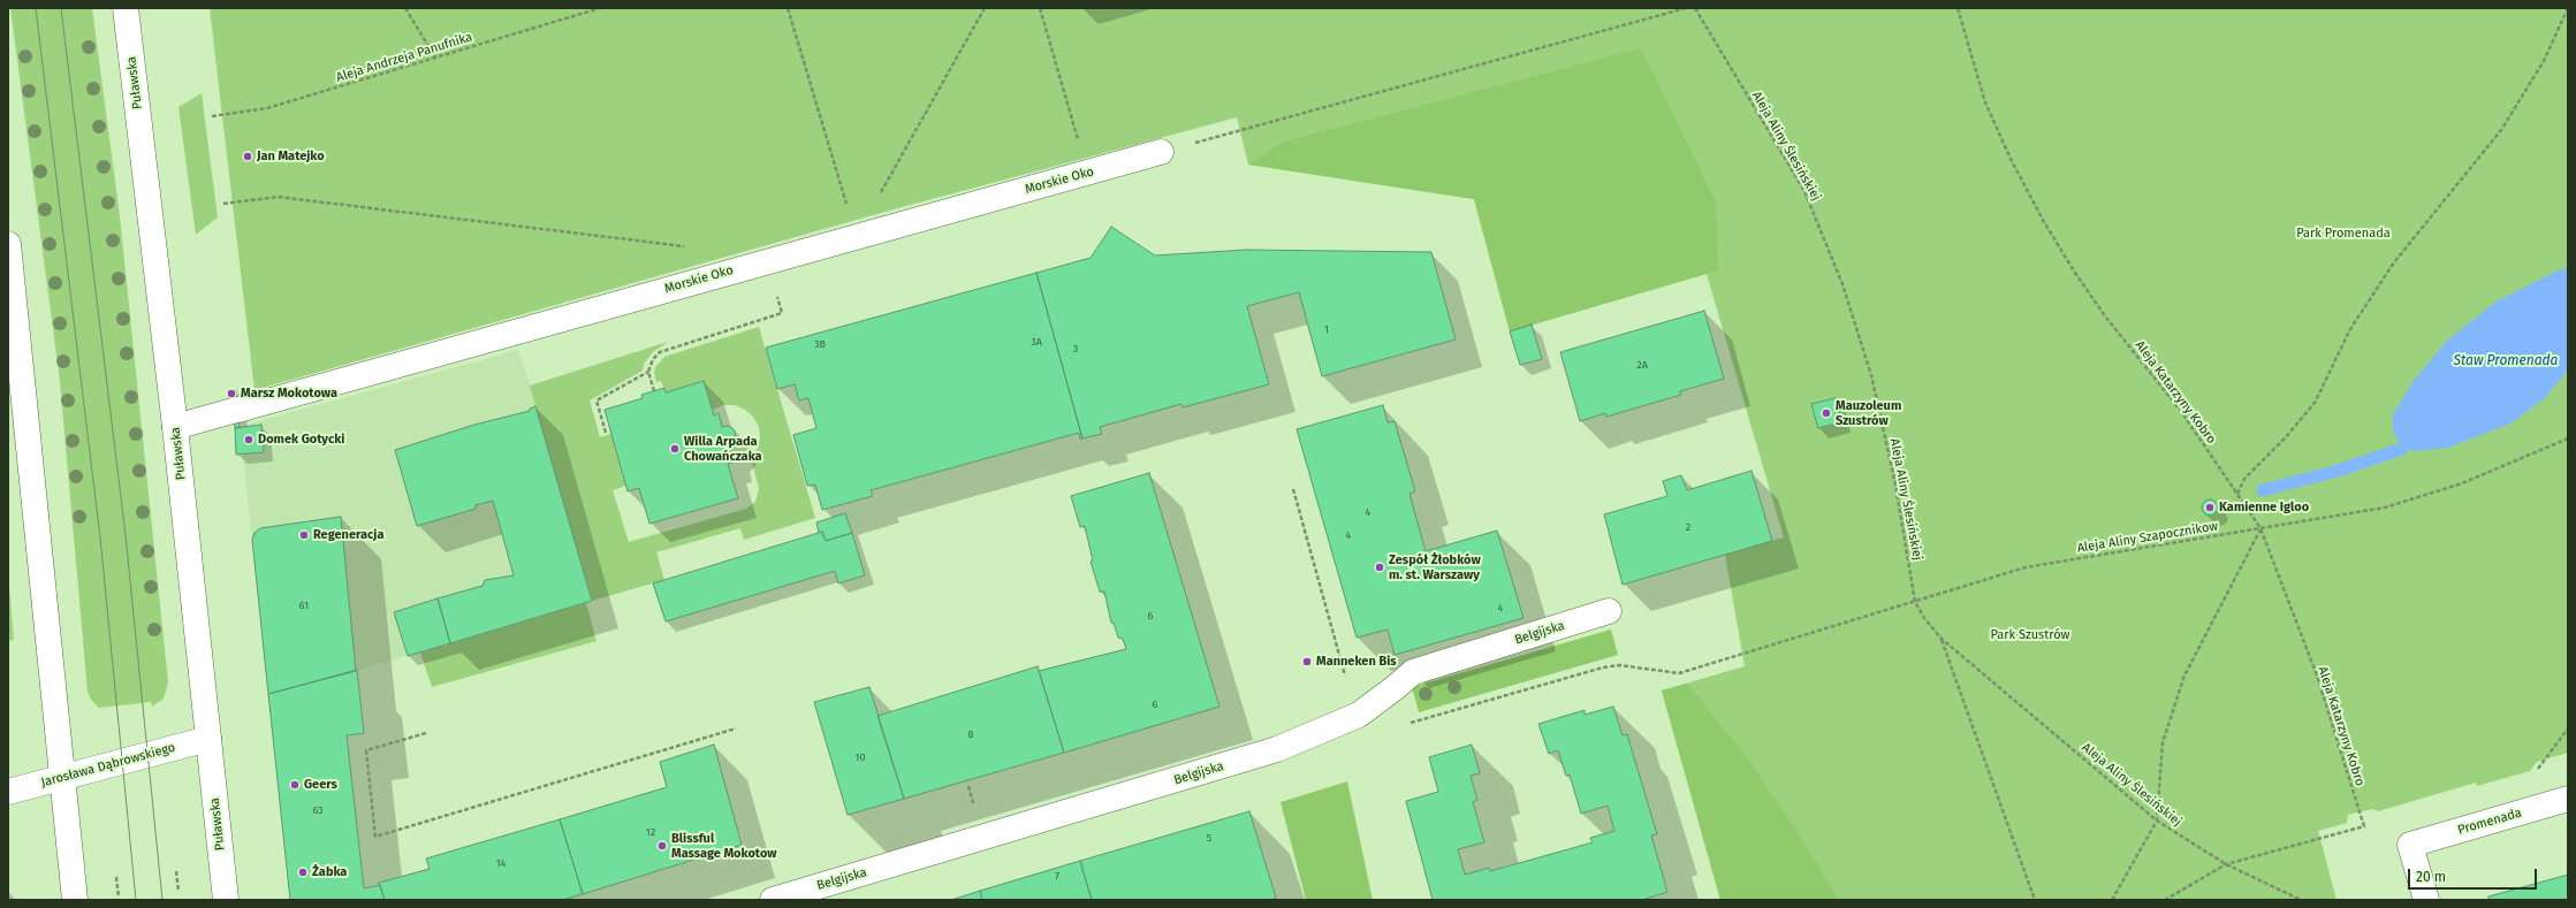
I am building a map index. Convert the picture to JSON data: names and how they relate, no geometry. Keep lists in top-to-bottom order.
{
  "streets": {
    "street": [
      "Puławska",
      "Morskie Oko",
      "Belgijska",
      "Jarosława Dąbrowskiego",
      "Promenada"
    ],
    "path": [
      "Aleja Andrzeja Panufnika",
      "Aleja Aliny Ślesińskiej",
      "Aleja Katarzyny Kobro",
      "Aleja Aliny Szapocznikow"
    ]
  },
  "crossings": [
    ["Puławska", "Morskie Oko"],
    ["Puławska", "Jarosława Dąbrowskiego"],
    ["Aleja Aliny Ślesińskiej", "Aleja Katarzyny Kobro"],
    ["Aleja Aliny Ślesińskiej", "Aleja Aliny Szapocznikow"],
    ["Aleja Katarzyny Kobro", "Aleja Aliny Szapocznikow"]
  ],
  "water": ["Staw Promenada"],
  "parks": ["Park Promenada", "Park Szustrów"],
  "places": [
    "Jan Matejko",
    "Marsz Mokotowa",
    "Mauzoleum Szustrów",
    "Domek Gotycki",
    "Willa Arpada Chowańczaka",
    "Kamienne Igloo",
    "Regeneracja",
    "Zespół Żłobków m. st. Warszawy",
    "Manneken Bis",
    "Geers",
    "Blissful Massage Mokotow",
    "Żabka"
  ],
  "house_numbers": [
    "1",
    "3A",
    "3B",
    "3",
    "2A",
    "4",
    "2",
    "4",
    "61",
    "4",
    "6",
    "6",
    "8",
    "10",
    "63",
    "12",
    "5",
    "14",
    "7"
  ],
  "scale_bar": "20 m"
}
